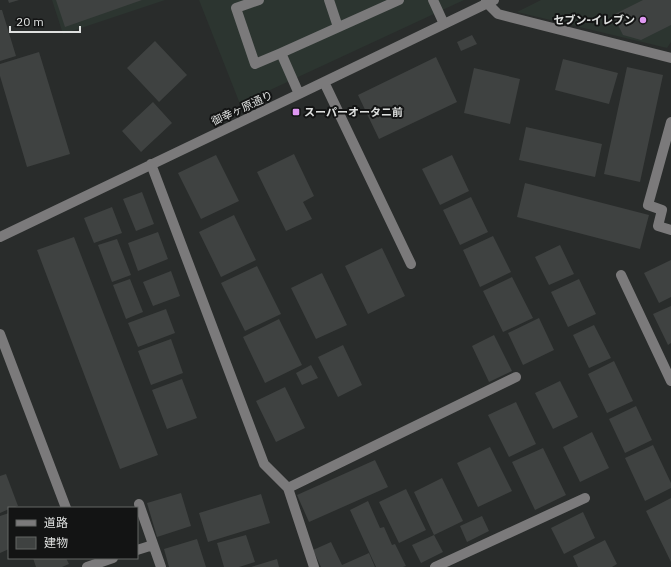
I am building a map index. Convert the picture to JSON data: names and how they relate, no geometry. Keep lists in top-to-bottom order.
{
  "streets": {
    "street": ["御幸ヶ原通り"]
  },
  "places": {
    "other": ["セブン-イレブン"],
    "transit": ["スーパーオータニ前"]
  },
  "legend": ["道路", "建物"],
  "scale_bar": "20 m"
}
